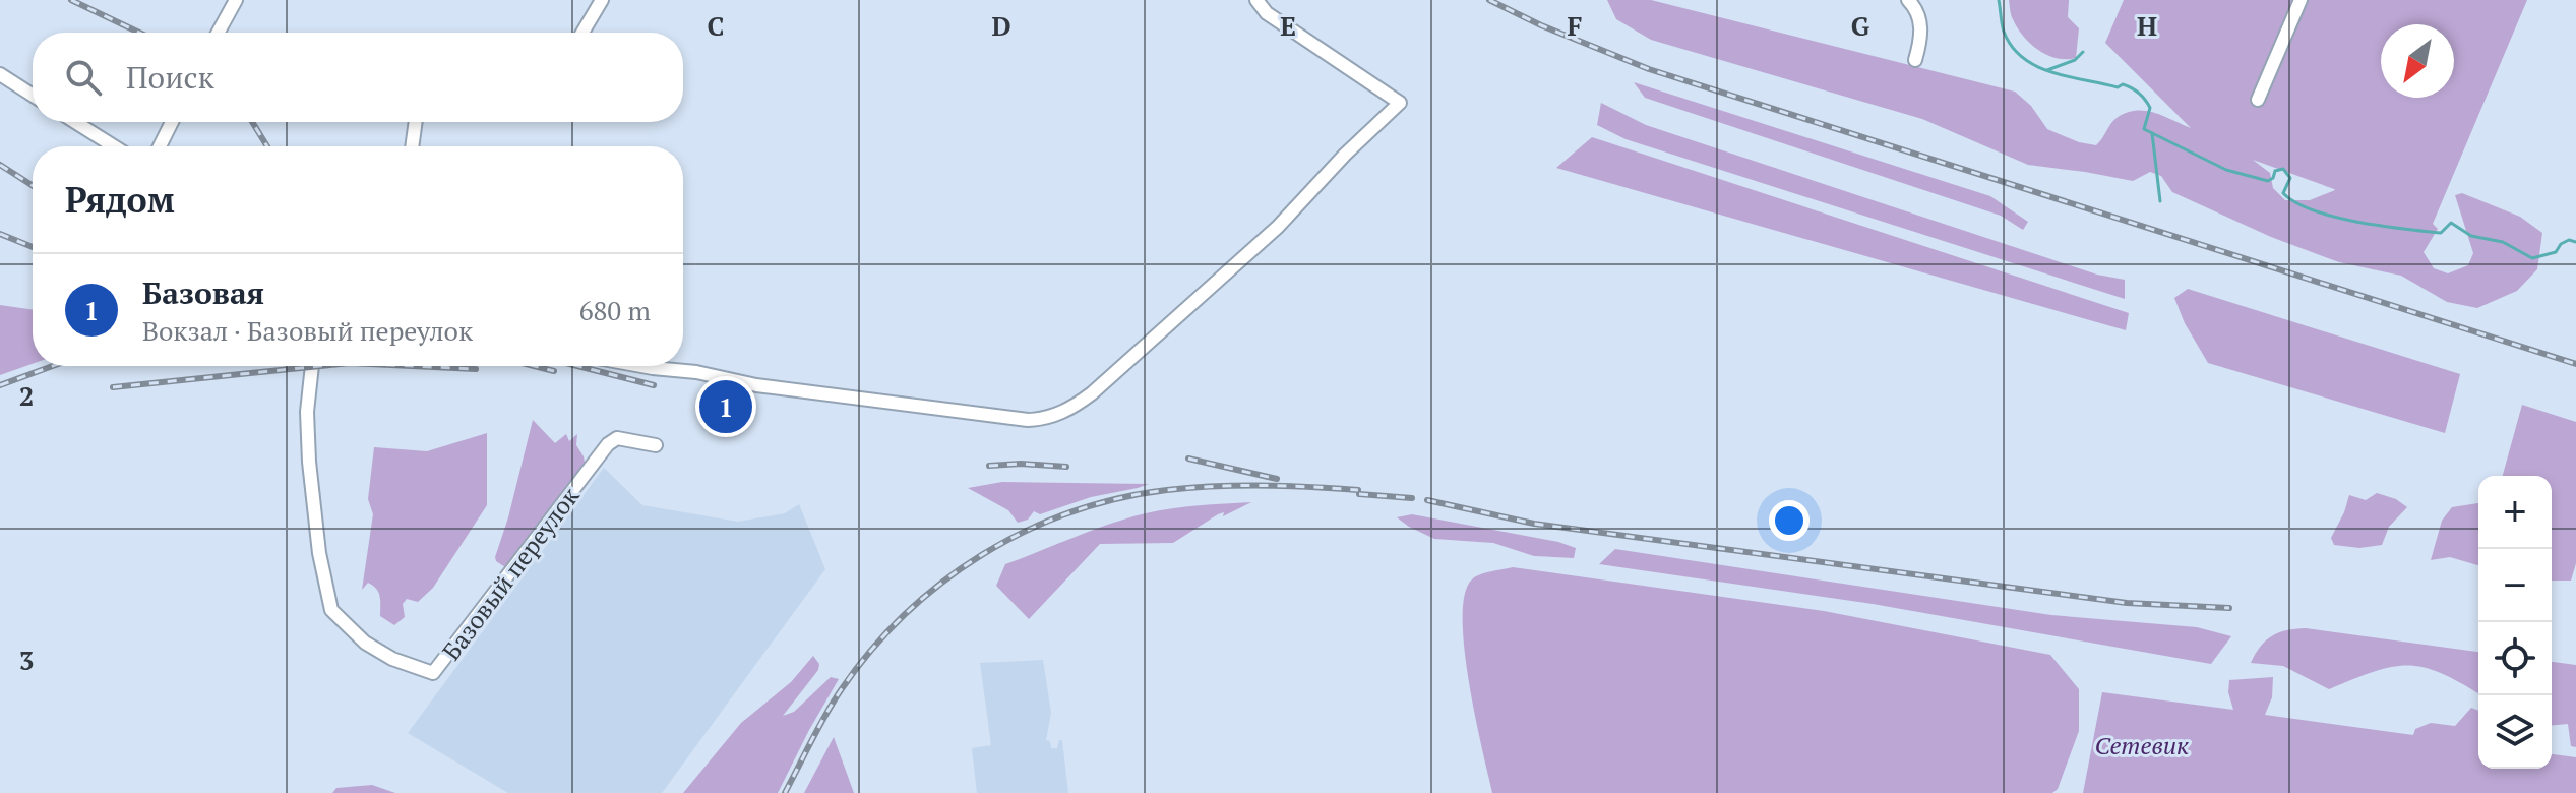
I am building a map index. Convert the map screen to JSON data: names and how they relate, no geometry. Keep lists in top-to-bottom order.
{
  "streets": {
    "street": ["Базовый переулок"]
  },
  "parks": ["Сетевик"],
  "north": "bottom left",
  "page": {
    "search": "Поиск",
    "heading": "Рядом",
    "list": [
      {
        "mark": "1",
        "name": "Базовая",
        "note": "Вокзал · Базовый переулок",
        "value": "680 m"
      }
    ],
    "pins": "1",
    "map_buttons": ["+", "−"]
  },
  "grid": {
    "columns": [
      "C",
      "D",
      "E",
      "F",
      "G",
      "H"
    ],
    "rows": ["2", "3"]
  }
}
